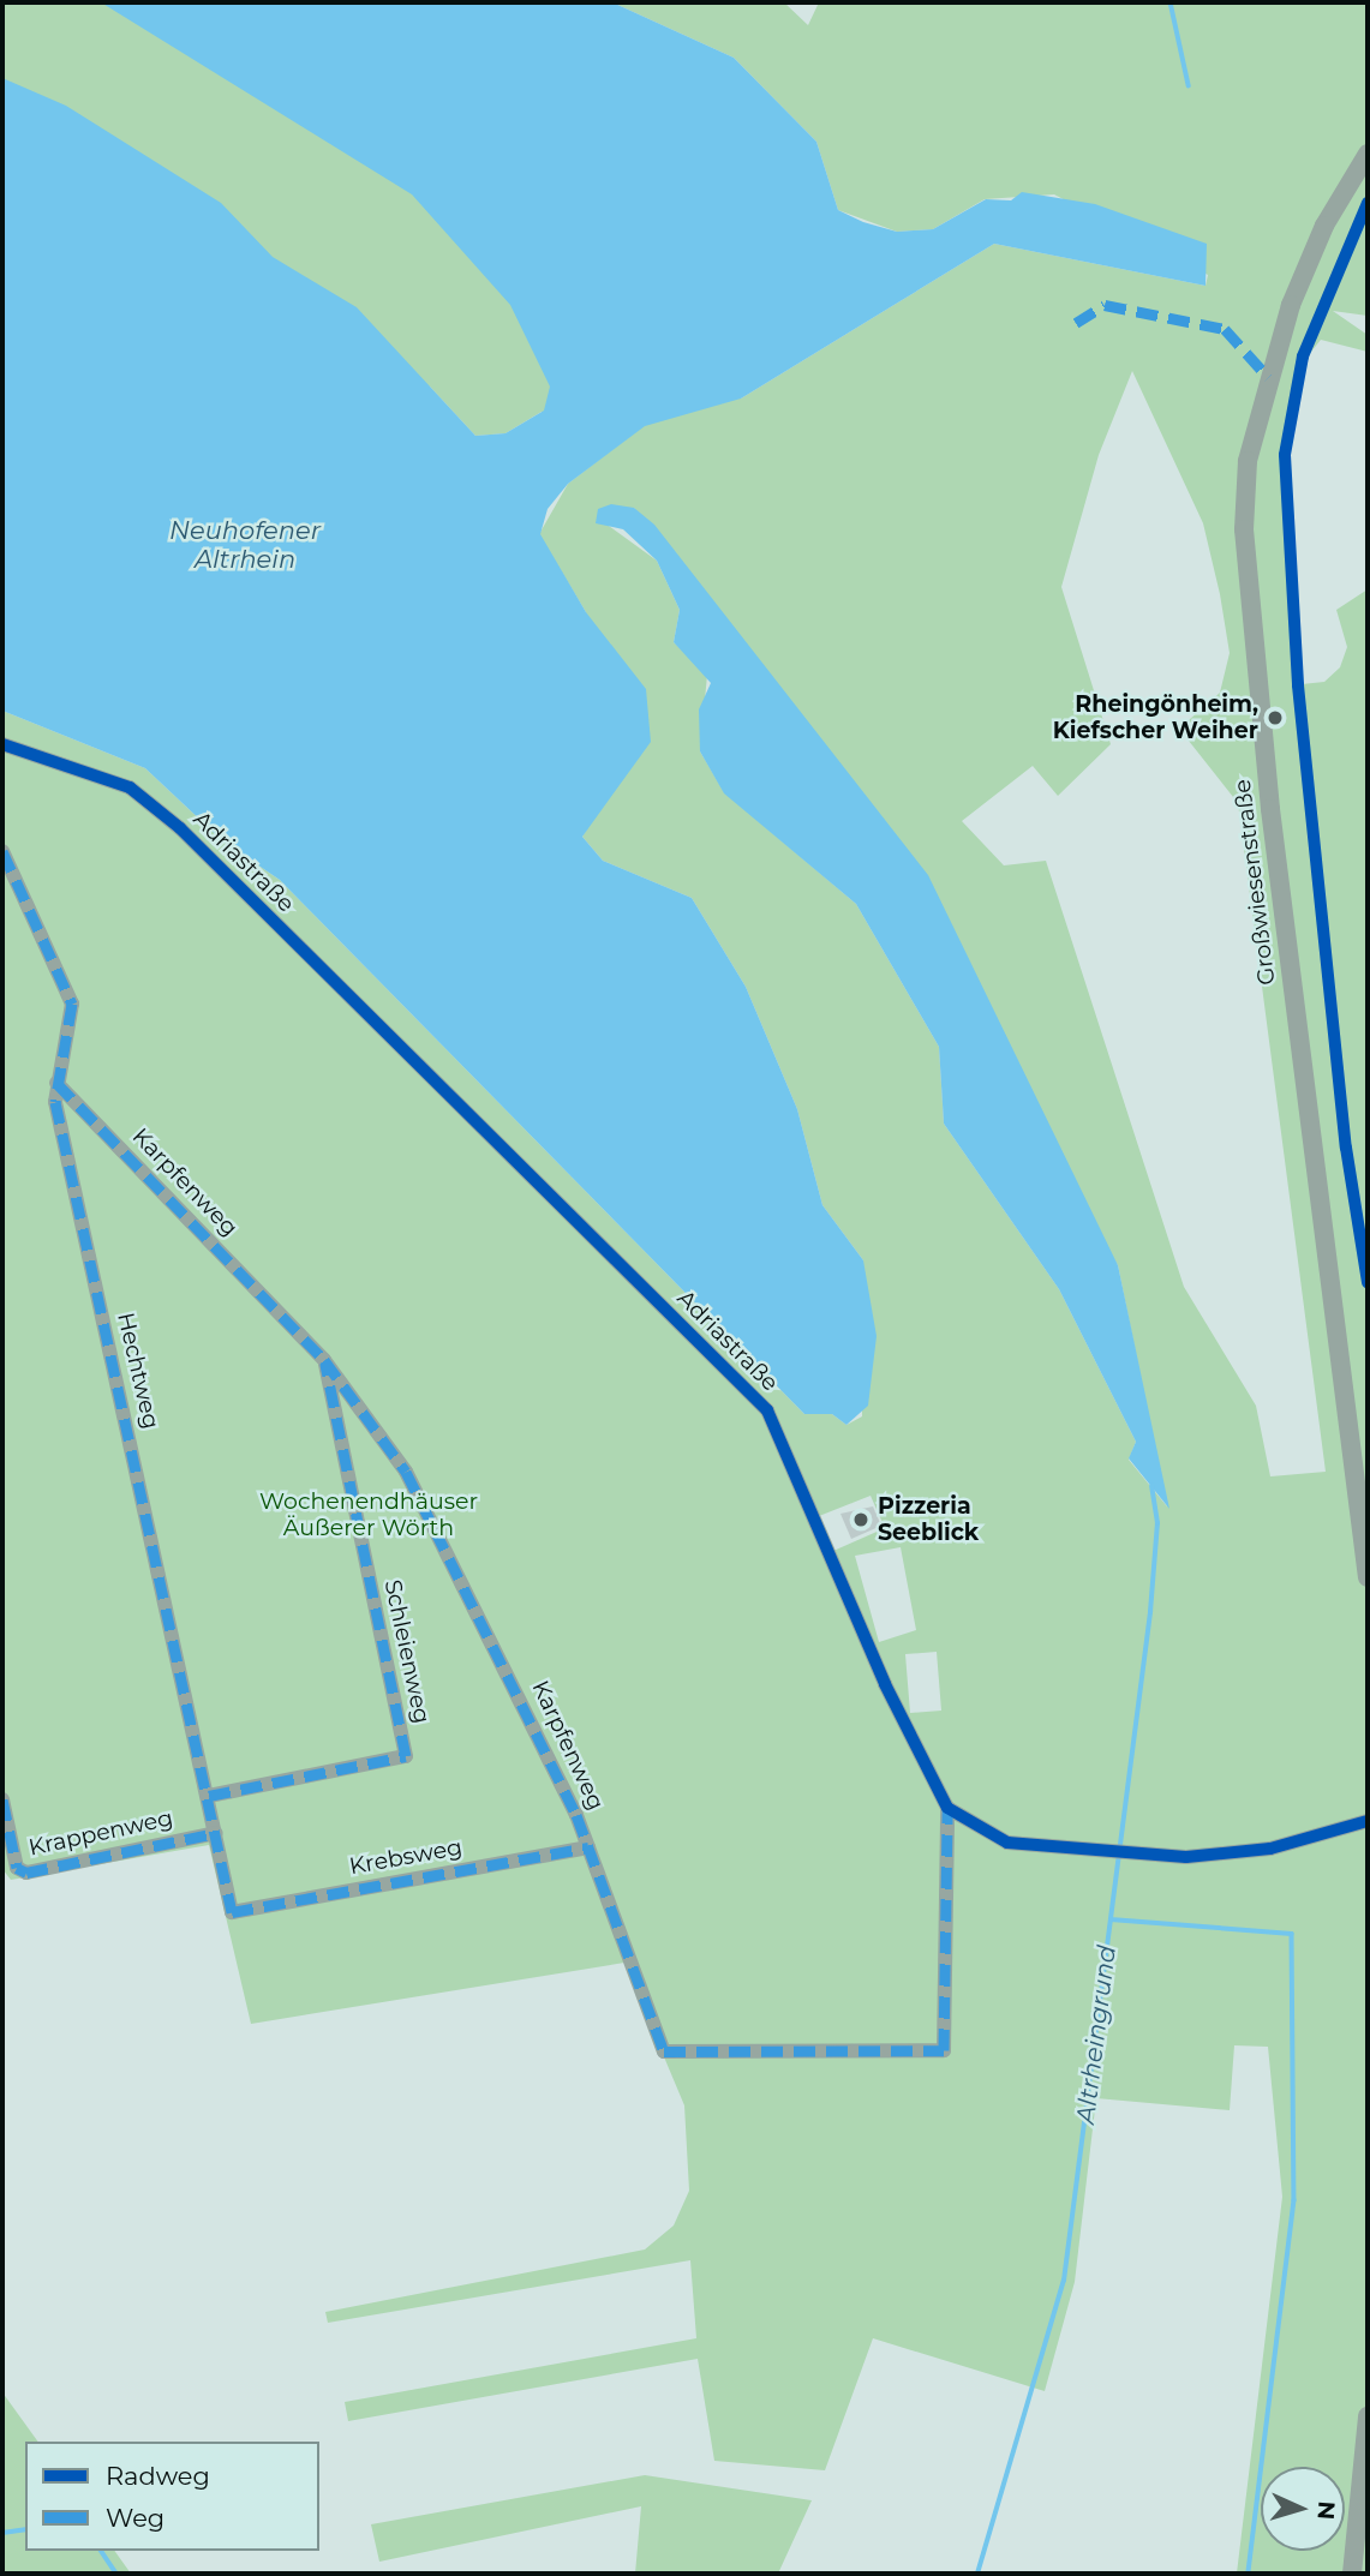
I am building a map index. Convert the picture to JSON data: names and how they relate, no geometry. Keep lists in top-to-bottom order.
{
  "streets": {
    "street": [
      "Adriastraße",
      "Großwiesenstraße",
      "Karpfenweg",
      "Hechtweg",
      "Schleienweg",
      "Krappenweg",
      "Krebsweg"
    ]
  },
  "crossings": [
    ["Adriastraße", "Karpfenweg"],
    ["Karpfenweg", "Hechtweg"],
    ["Karpfenweg", "Schleienweg"],
    ["Karpfenweg", "Krebsweg"],
    ["Hechtweg", "Schleienweg"],
    ["Hechtweg", "Krappenweg"],
    ["Hechtweg", "Krebsweg"]
  ],
  "water": ["Neuhofener Altrhein", "Altrheingrund"],
  "parks": ["Wochenendhäuser Äußerer Wörth"],
  "places": ["Rheingönheim, Kiefscher Weiher", "Pizzeria Seeblick"],
  "legend": ["Radweg", "Weg"],
  "north": "right"
}
